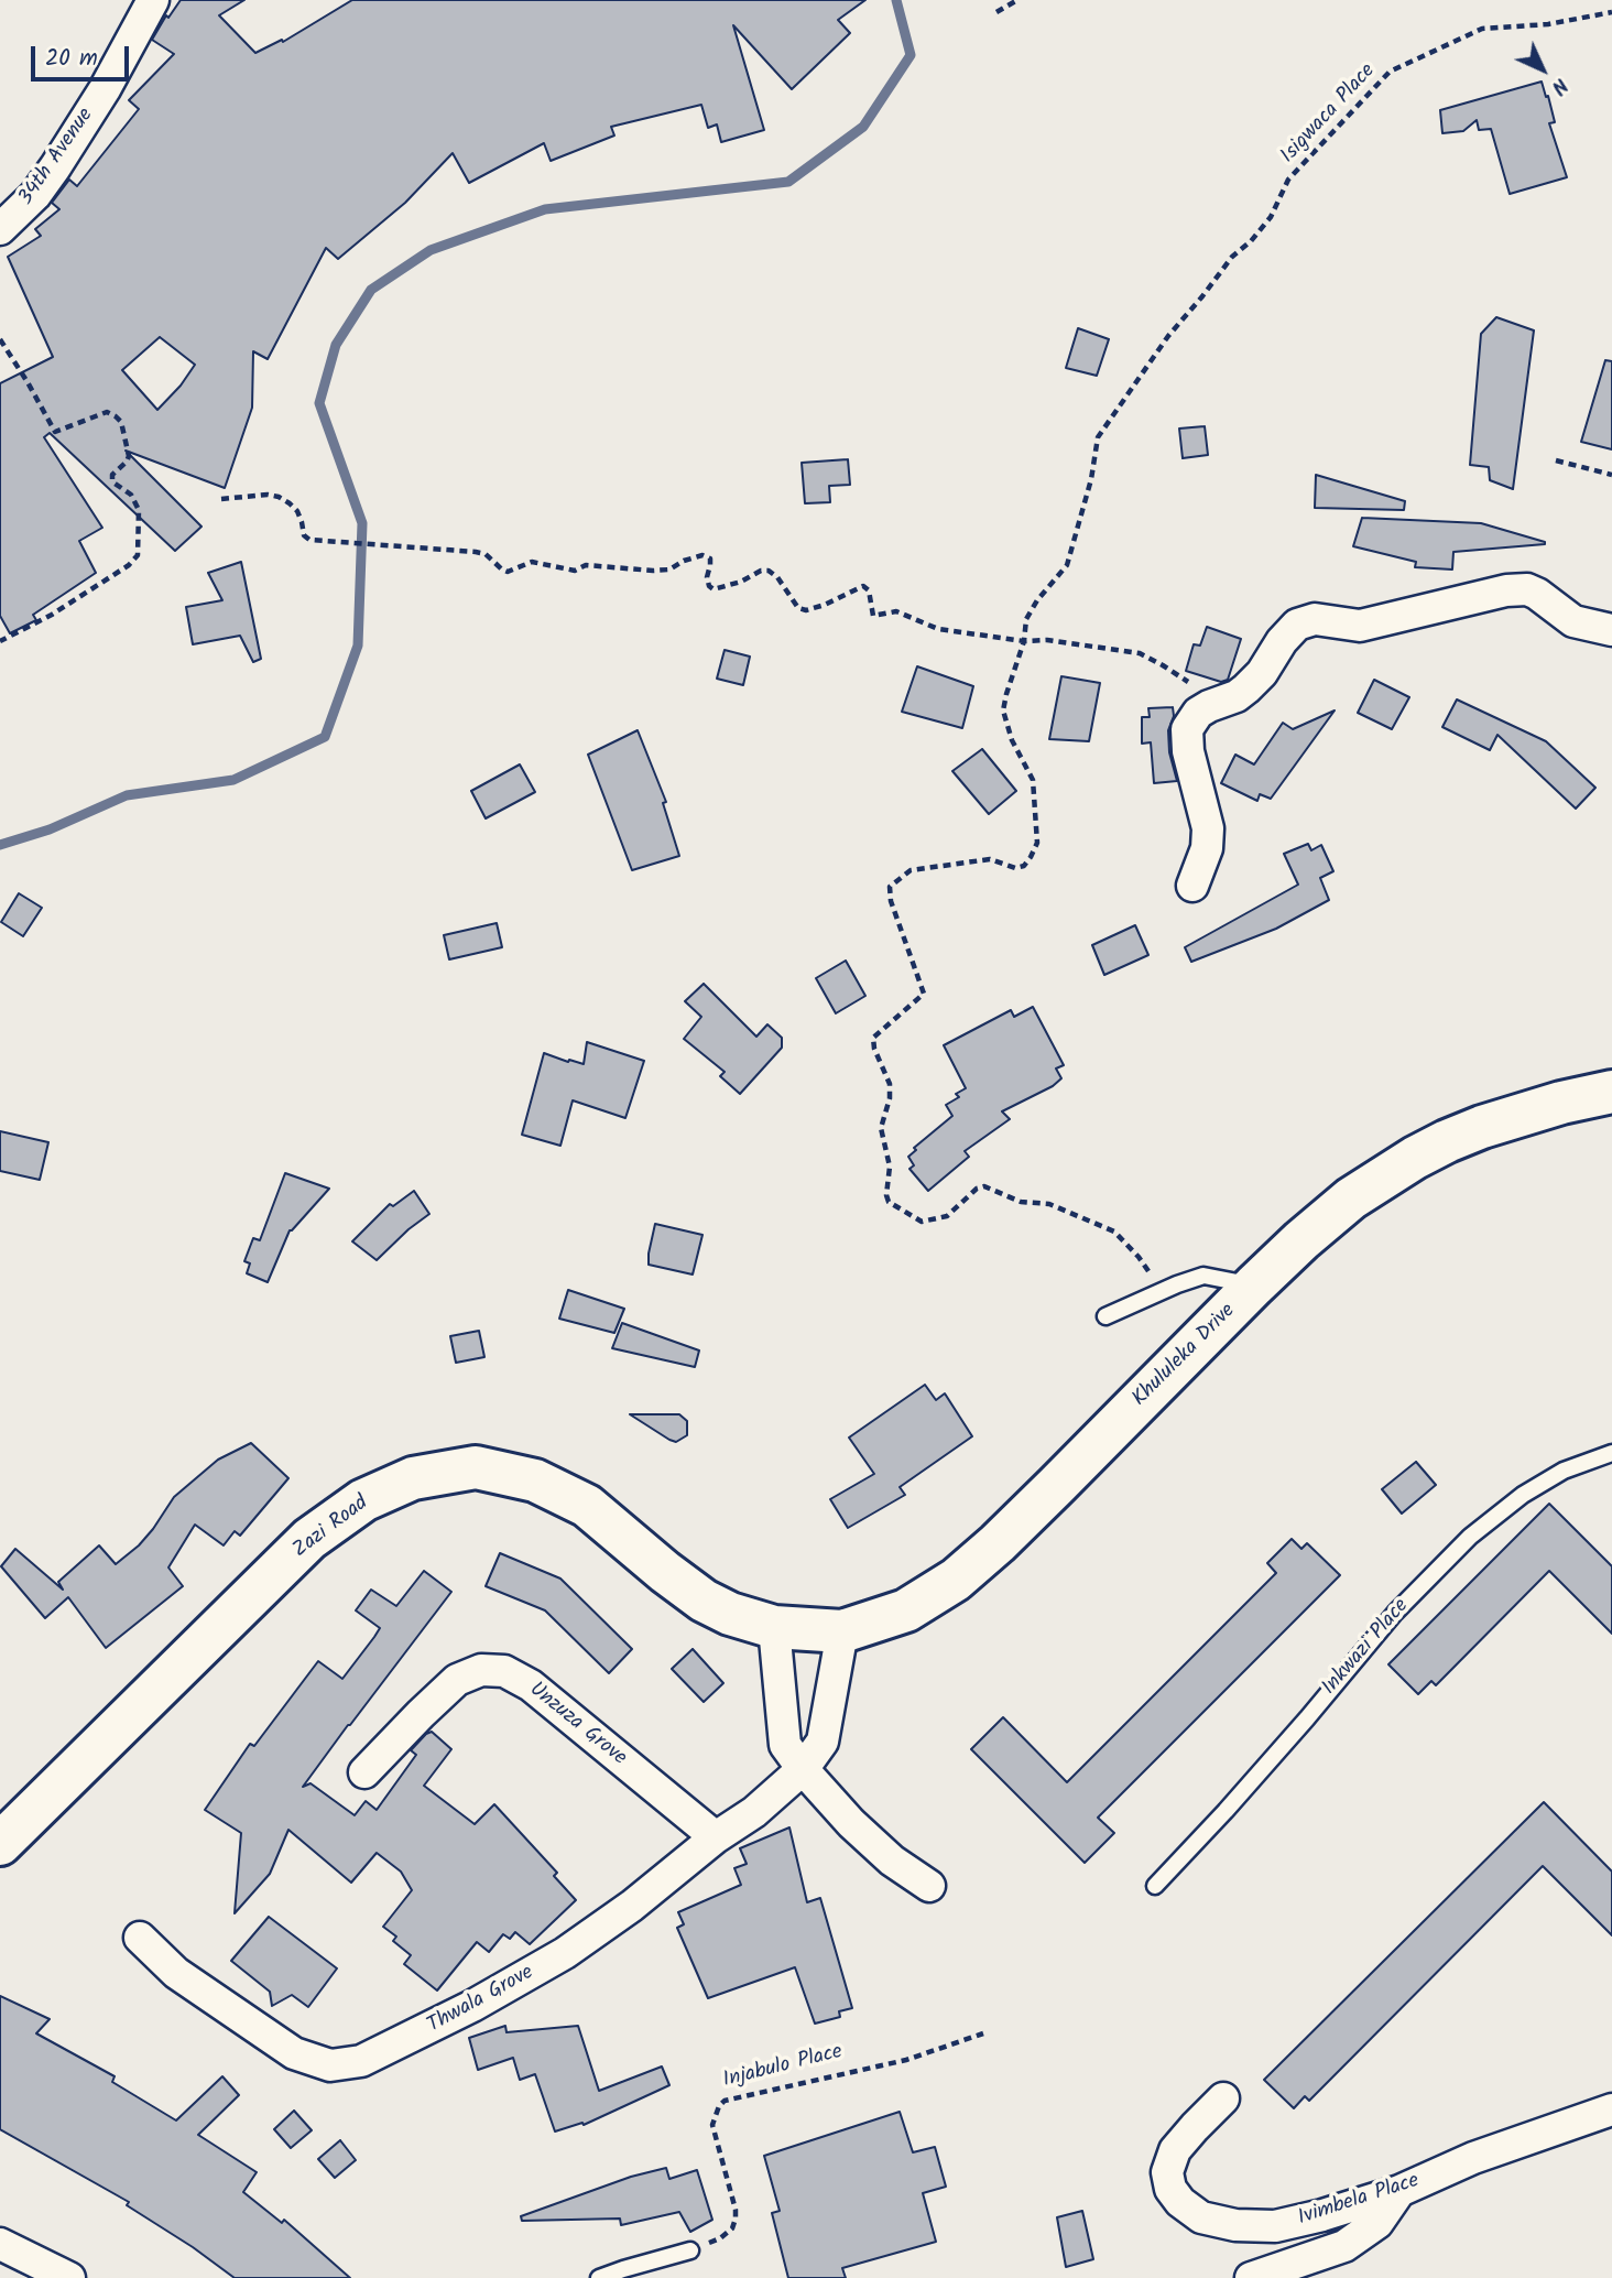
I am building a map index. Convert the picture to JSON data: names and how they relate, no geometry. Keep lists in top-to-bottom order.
{
  "streets": {
    "street": [
      "34th Avenue",
      "Khululeka Drive",
      "Zazi Road",
      "Unzuza Grove",
      "Thwala Grove",
      "Ivimbela Place"
    ],
    "lane": ["Inkwazi Place"],
    "path": ["Isigwaca Place", "Injabulo Place"]
  },
  "crossings": [
    ["Khululeka Drive", "Zazi Road"],
    ["Khululeka Drive", "Thwala Grove"],
    ["Unzuza Grove", "Thwala Grove"]
  ],
  "scale_bar": "20 m",
  "north": "bottom right"
}
